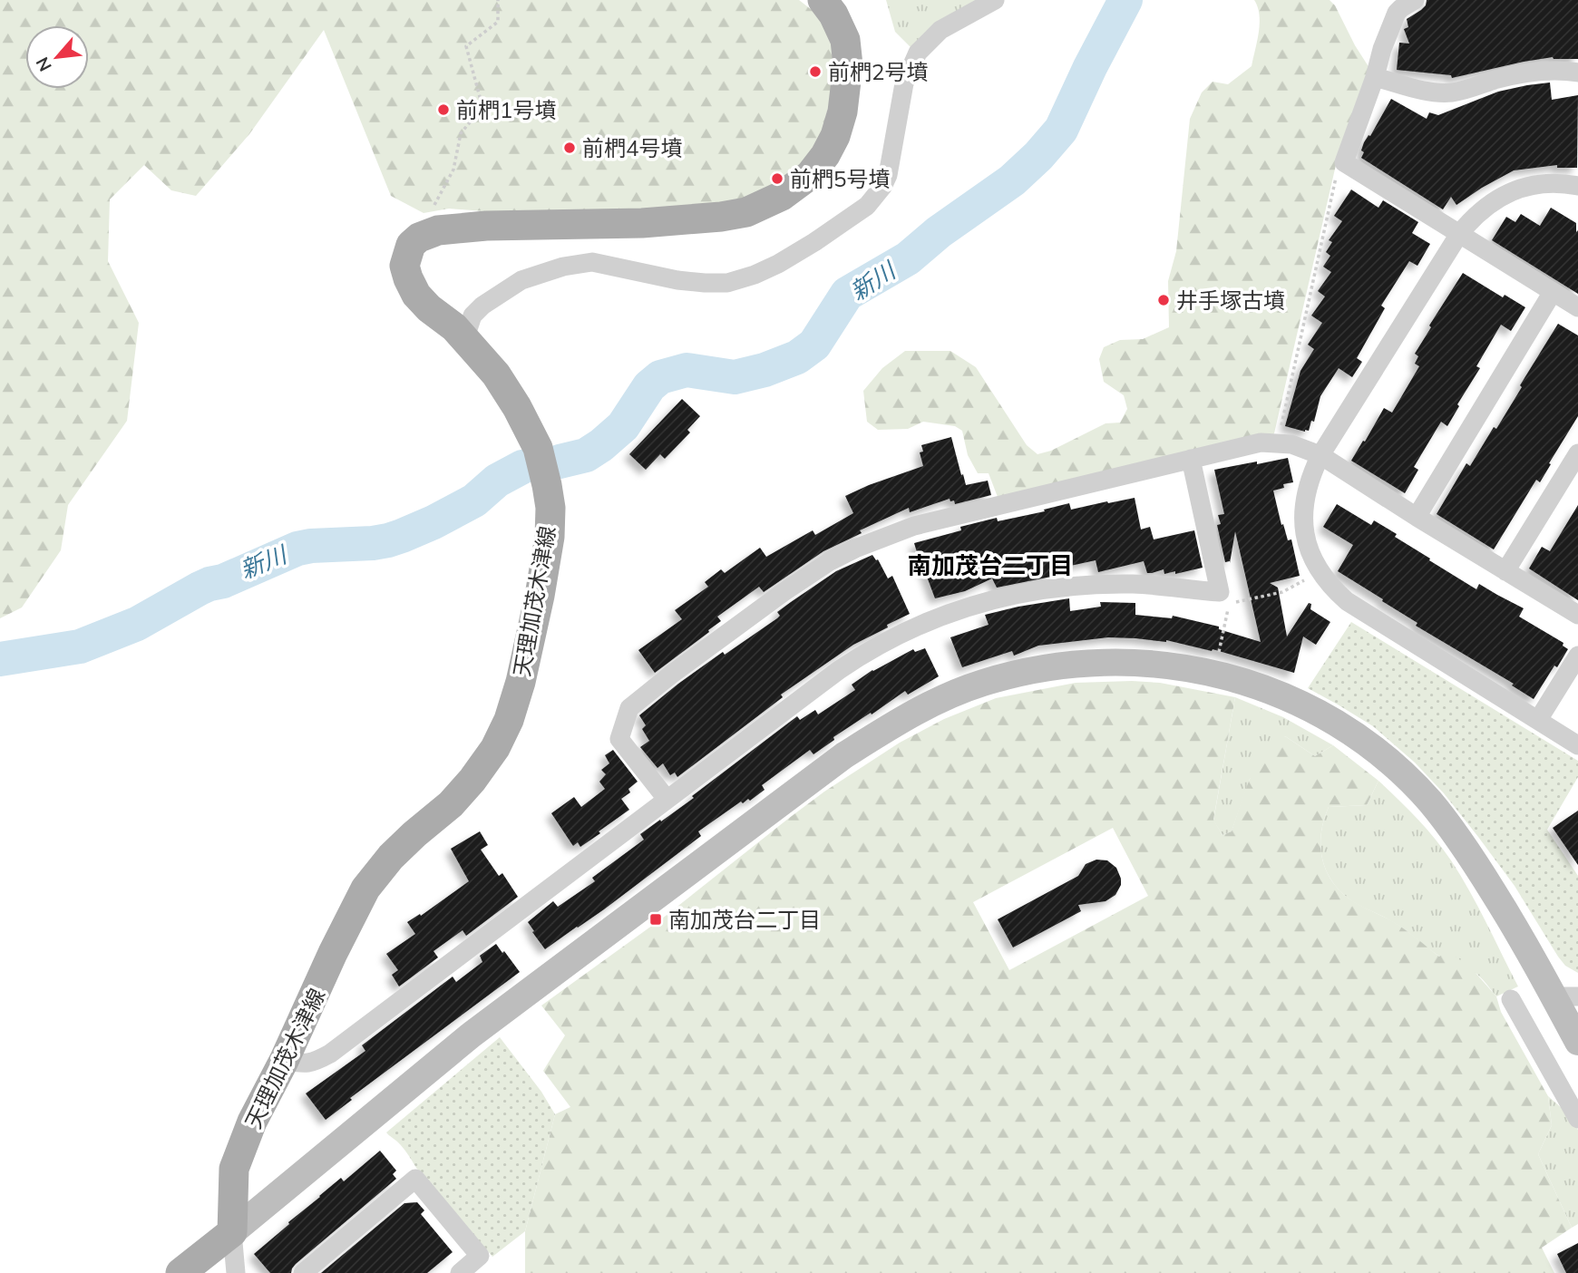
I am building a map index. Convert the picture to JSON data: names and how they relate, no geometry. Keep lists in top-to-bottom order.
{
  "streets": {
    "main road": ["天理加茂木津線"]
  },
  "districts": ["南加茂台二丁目"],
  "water": ["新川"],
  "places": {
    "other": [
      "前椚2号墳",
      "前椚1号墳",
      "前椚4号墳",
      "前椚5号墳",
      "井手塚古墳"
    ],
    "transit": ["南加茂台二丁目"]
  },
  "north": "bottom left"
}
